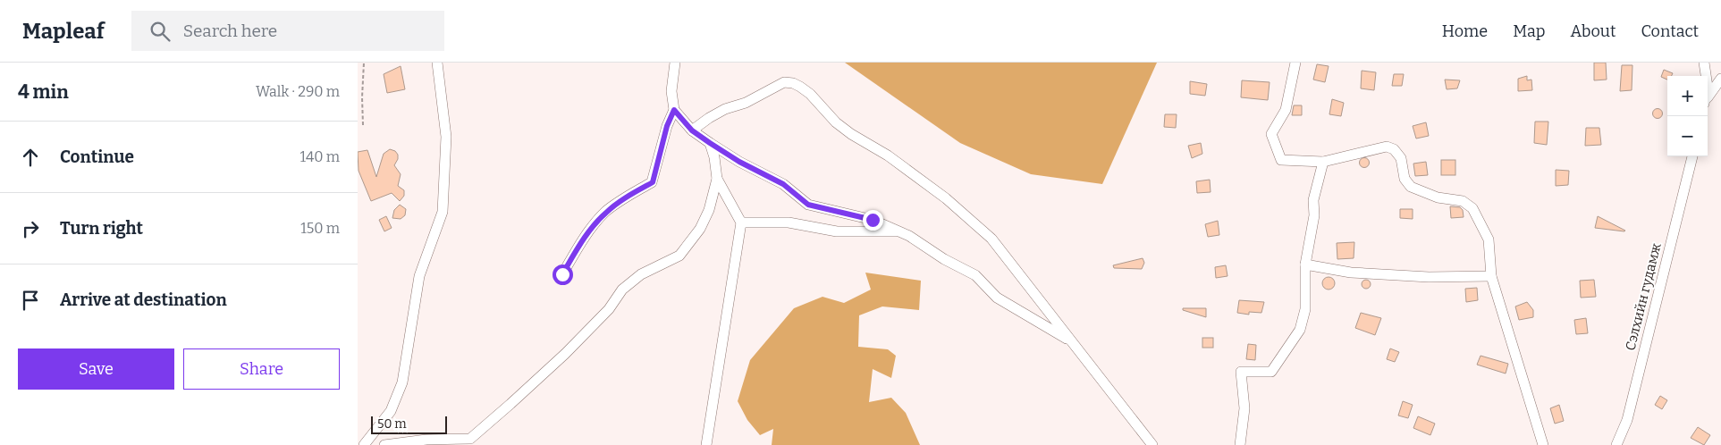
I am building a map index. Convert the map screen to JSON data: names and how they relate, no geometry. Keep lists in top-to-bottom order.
{
  "streets": {
    "street": ["Сэлхийн гудамж"]
  },
  "scale_bar": "50 m",
  "page": {
    "header": "Mapleaf",
    "search": "Search here",
    "nav": [
      "Home",
      "Map",
      "About",
      "Contact"
    ],
    "heading": ["4 min", "Walk · 290 m"],
    "map_buttons": ["+", "−"],
    "list": [
      ["Continue", "140 m"],
      ["Turn right", "150 m"],
      "Arrive at destination"
    ],
    "buttons": ["Save", "Share"],
    "scale": "50 m"
  }
}
